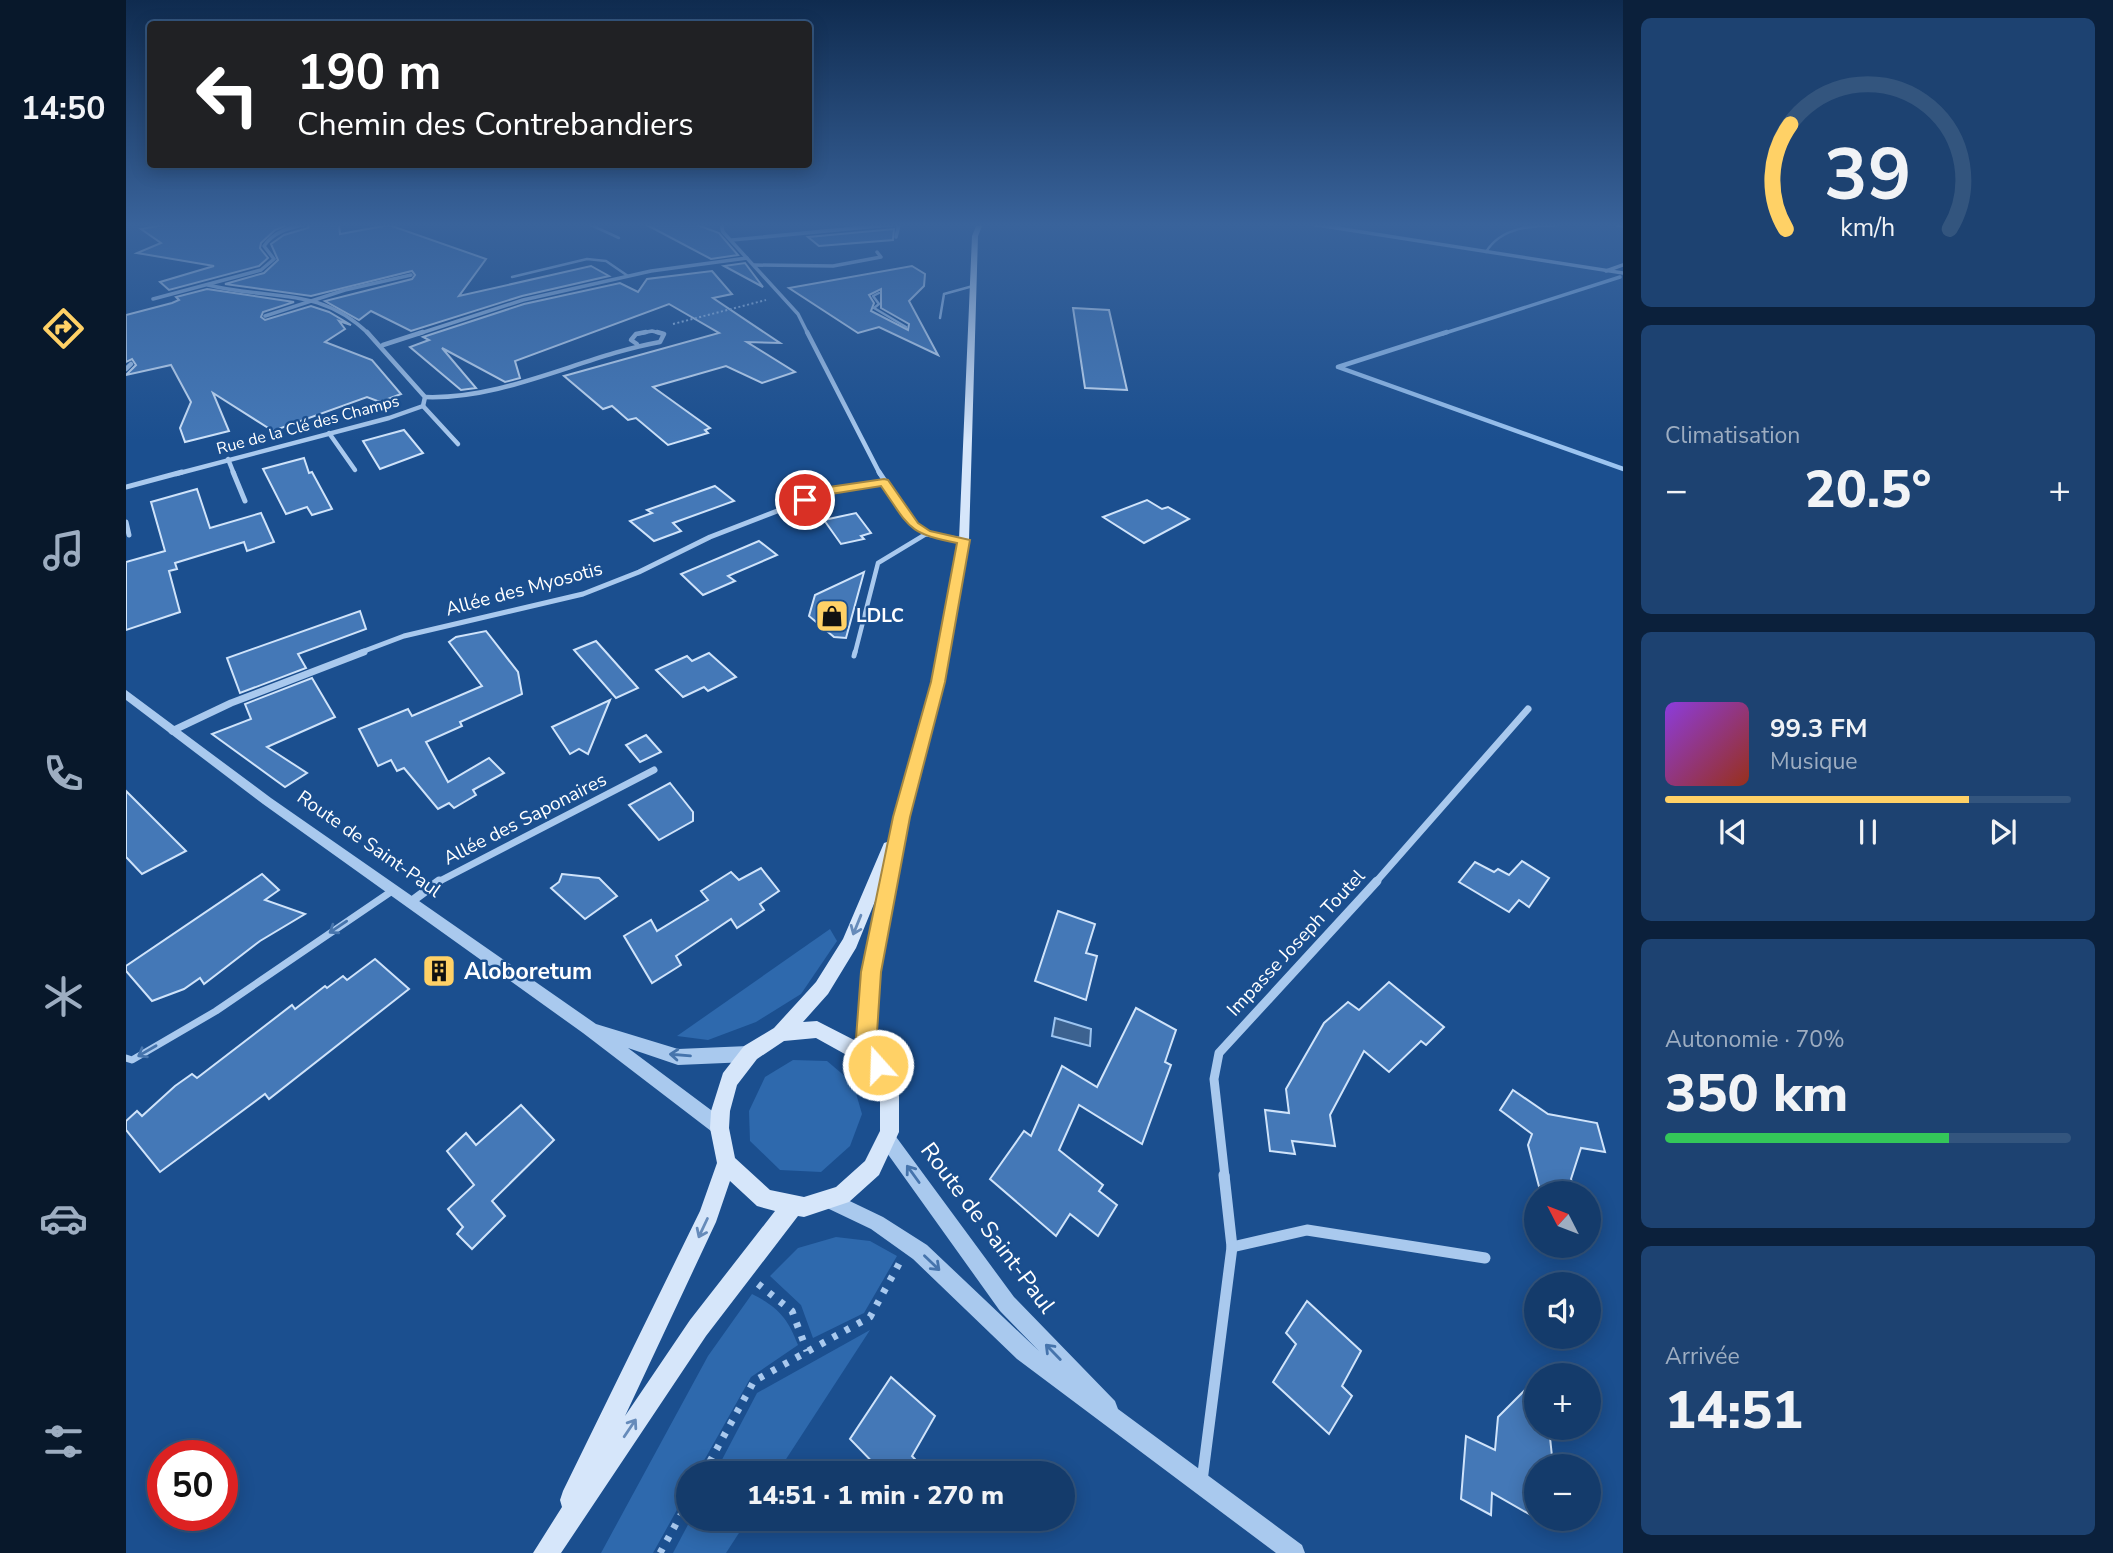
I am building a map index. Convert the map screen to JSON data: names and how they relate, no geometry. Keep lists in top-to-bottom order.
{
  "streets": {
    "street": [
      "Rue de la Clé des Champs",
      "Allée des Myosotis",
      "Allée des Saponaires",
      "Route de Saint-Paul",
      "Impasse Joseph Toutel"
    ]
  },
  "crossings": [
    ["Allée des Myosotis", "Route de Saint-Paul"],
    ["Allée des Saponaires", "Route de Saint-Paul"],
    ["Route de Saint-Paul", "Impasse Joseph Toutel"]
  ],
  "places": {
    "shop": ["LDLC"],
    "building": ["Aloboretum"]
  },
  "north": "top left",
  "page": {
    "tabs": "14:50",
    "turn": ["190 m", "Chemin des Contrebandiers"],
    "tile": [
      "Climatisation",
      ["Autonomie · 70%", "350 km"],
      ["Arrivée", "14:51"]
    ],
    "heat": ["−", "20.5°", "+"],
    "song": ["99.3 FM", "Musique"],
    "map_buttons": ["+", "−"],
    "limit": "50",
    "trip": "14:51 · 1 min · 270 m",
    "gauge": ["39", "km/h"]
  }
}
